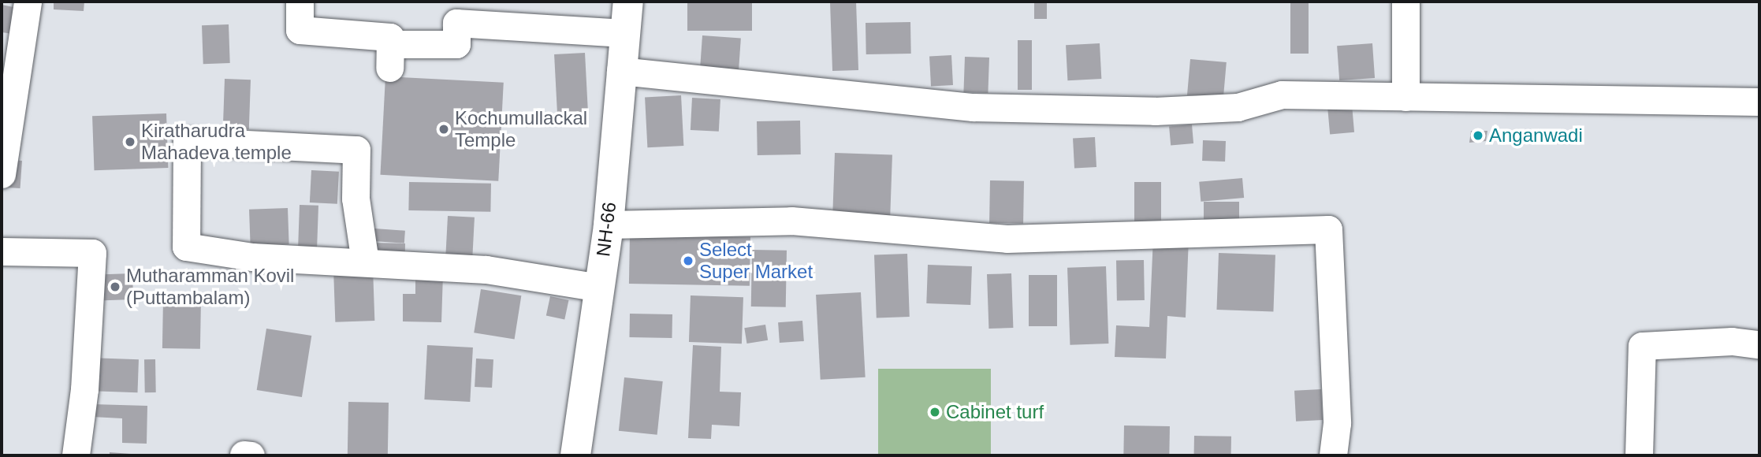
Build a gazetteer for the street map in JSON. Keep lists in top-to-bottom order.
{
  "streets": {
    "main road": ["NH-66"]
  },
  "places": [
    "Kochumullackal Temple",
    "Anganwadi",
    "Kiratharudra Mahadeva temple",
    "Select Super Market",
    "Mutharamman Kovil (Puttambalam)",
    "Cabinet turf"
  ]
}
